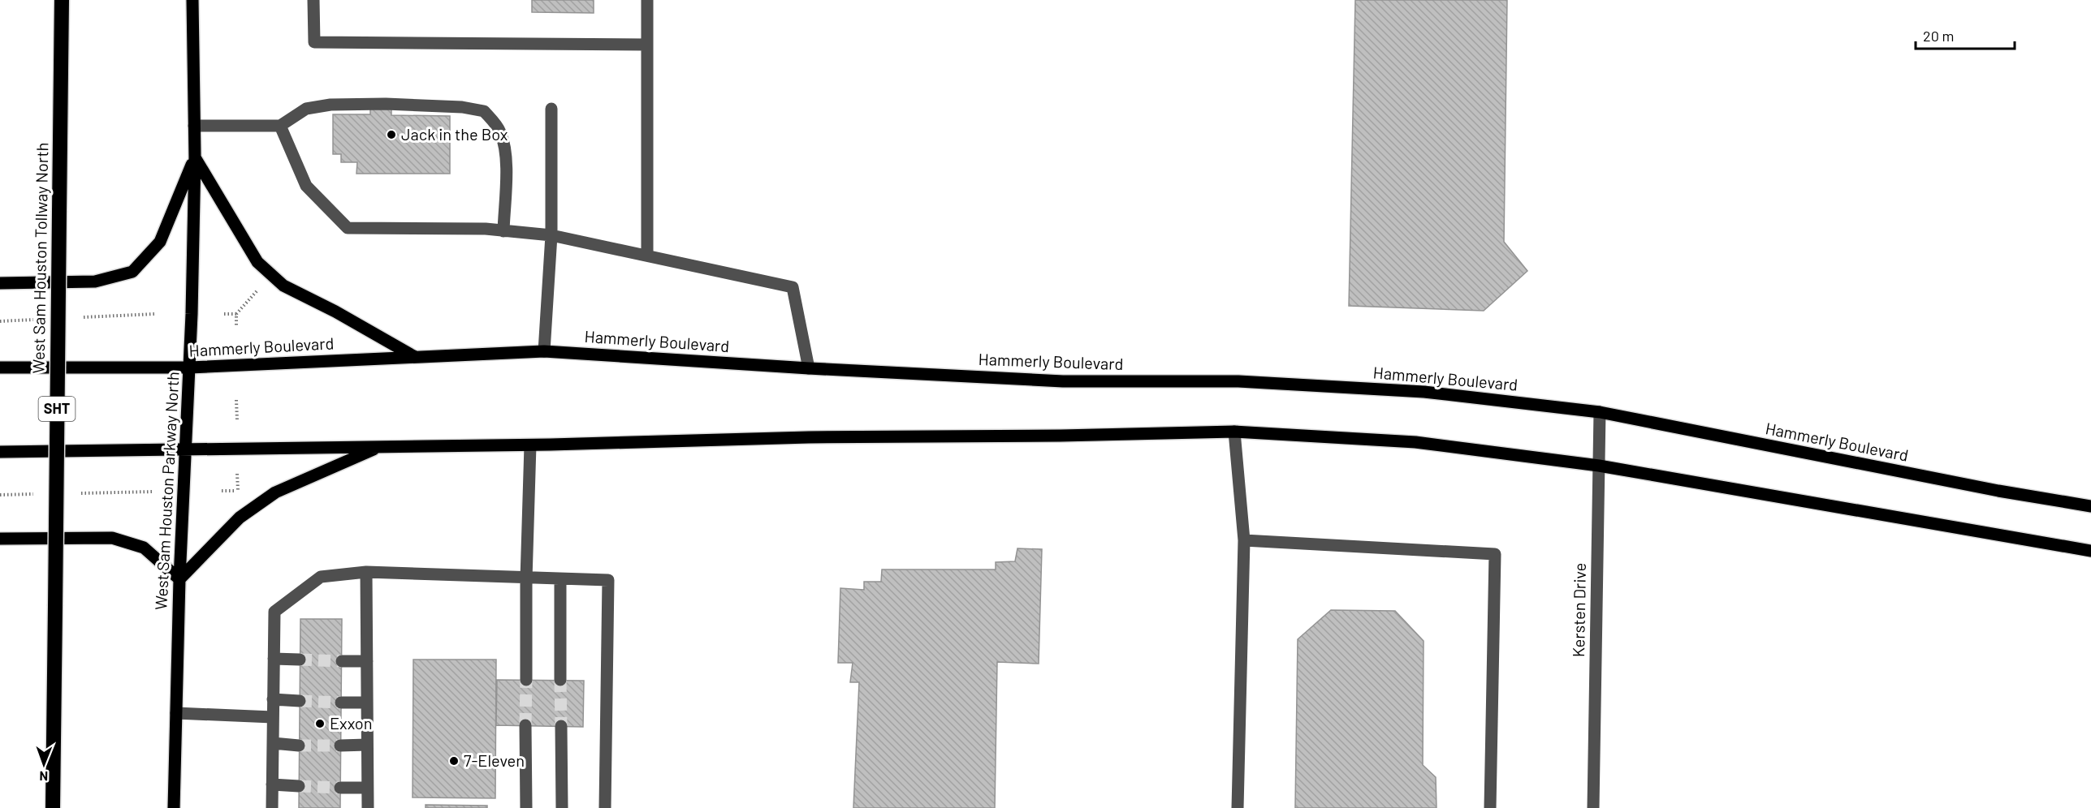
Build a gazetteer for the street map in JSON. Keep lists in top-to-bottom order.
{
  "streets": {
    "highway": ["West Sam Houston Tollway North", "SHT"],
    "main road": ["Hammerly Boulevard", "West Sam Houston Parkway North"],
    "street": ["Kersten Drive"]
  },
  "crossings": [
    ["Hammerly Boulevard", "West Sam Houston Parkway North"],
    ["Hammerly Boulevard", "Kersten Drive"]
  ],
  "places": ["Jack in the Box", "Exxon", "7-Eleven"],
  "scale_bar": "20 m",
  "north": "bottom"
}
